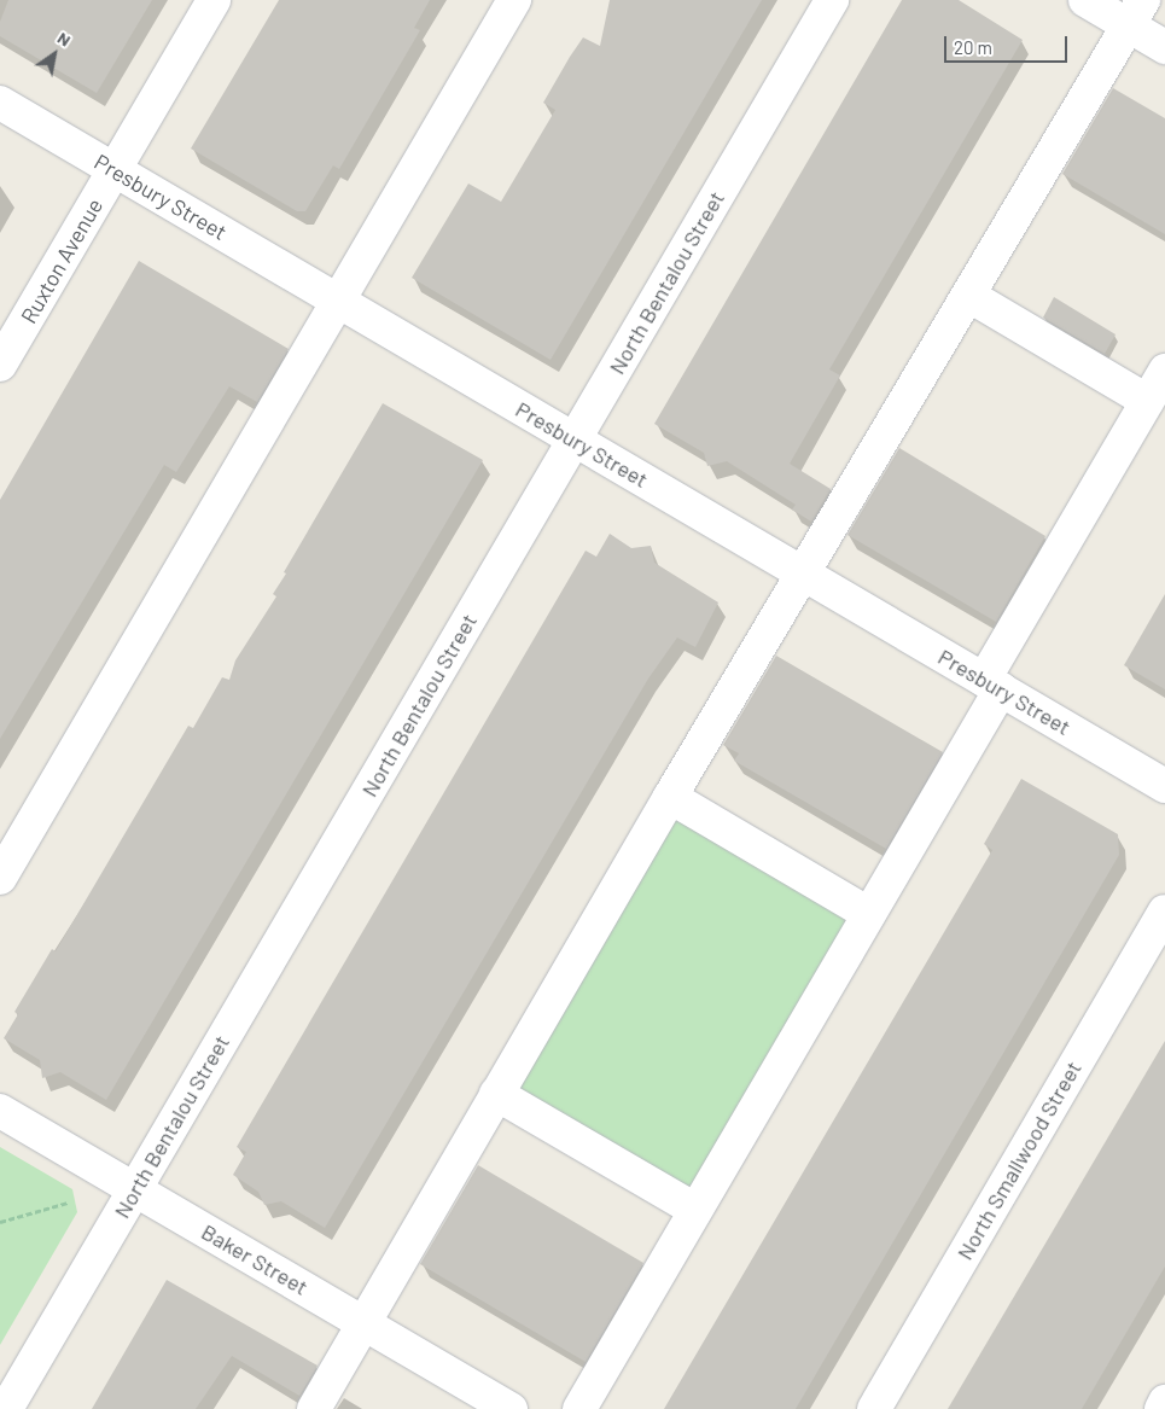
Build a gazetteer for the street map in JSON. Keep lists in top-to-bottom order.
{
  "streets": {
    "street": [
      "Presbury Street",
      "Ruxton Avenue",
      "North Bentalou Street",
      "North Smallwood Street",
      "Baker Street"
    ]
  },
  "crossings": [
    ["Presbury Street", "Ruxton Avenue"],
    ["Presbury Street", "North Bentalou Street"],
    ["North Bentalou Street", "Baker Street"]
  ],
  "scale_bar": "20 m",
  "north": "top right"
}
